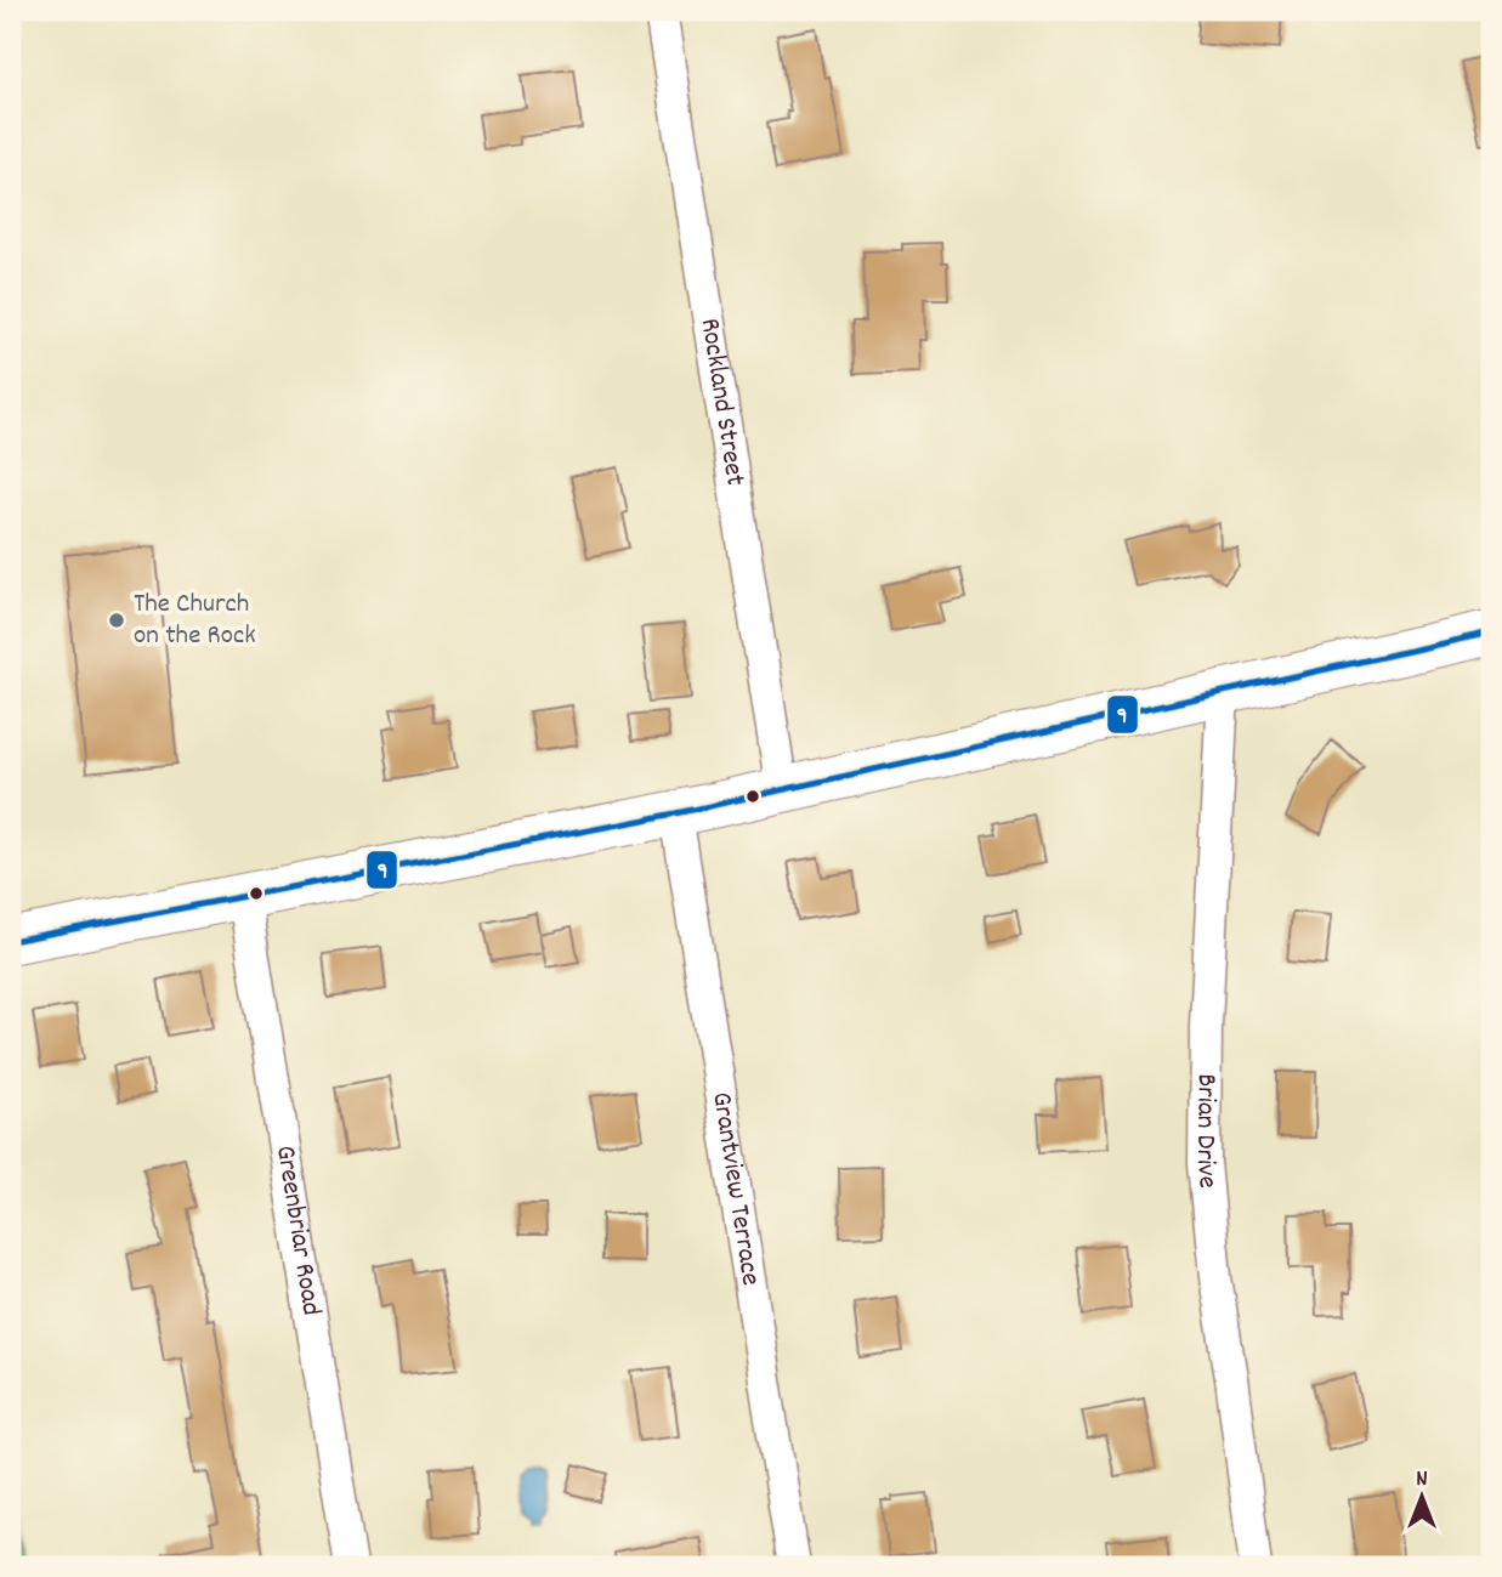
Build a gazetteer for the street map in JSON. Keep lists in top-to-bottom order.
{
  "streets": {
    "street": [
      "Rockland Street",
      "Brian Drive",
      "Grantview Terrace",
      "Greenbriar Road"
    ]
  },
  "places": ["The Church on the Rock"],
  "lines": ["transit line 9"],
  "north": "top"
}
